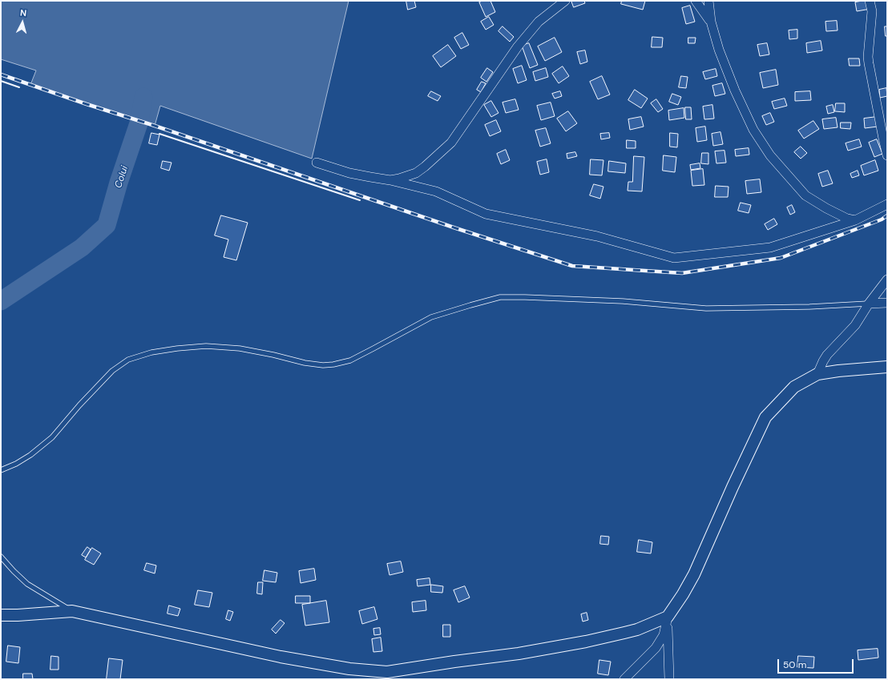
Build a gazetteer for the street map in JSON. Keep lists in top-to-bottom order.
{
  "water": ["Colui"],
  "scale_bar": "50 m",
  "north": "top"
}
